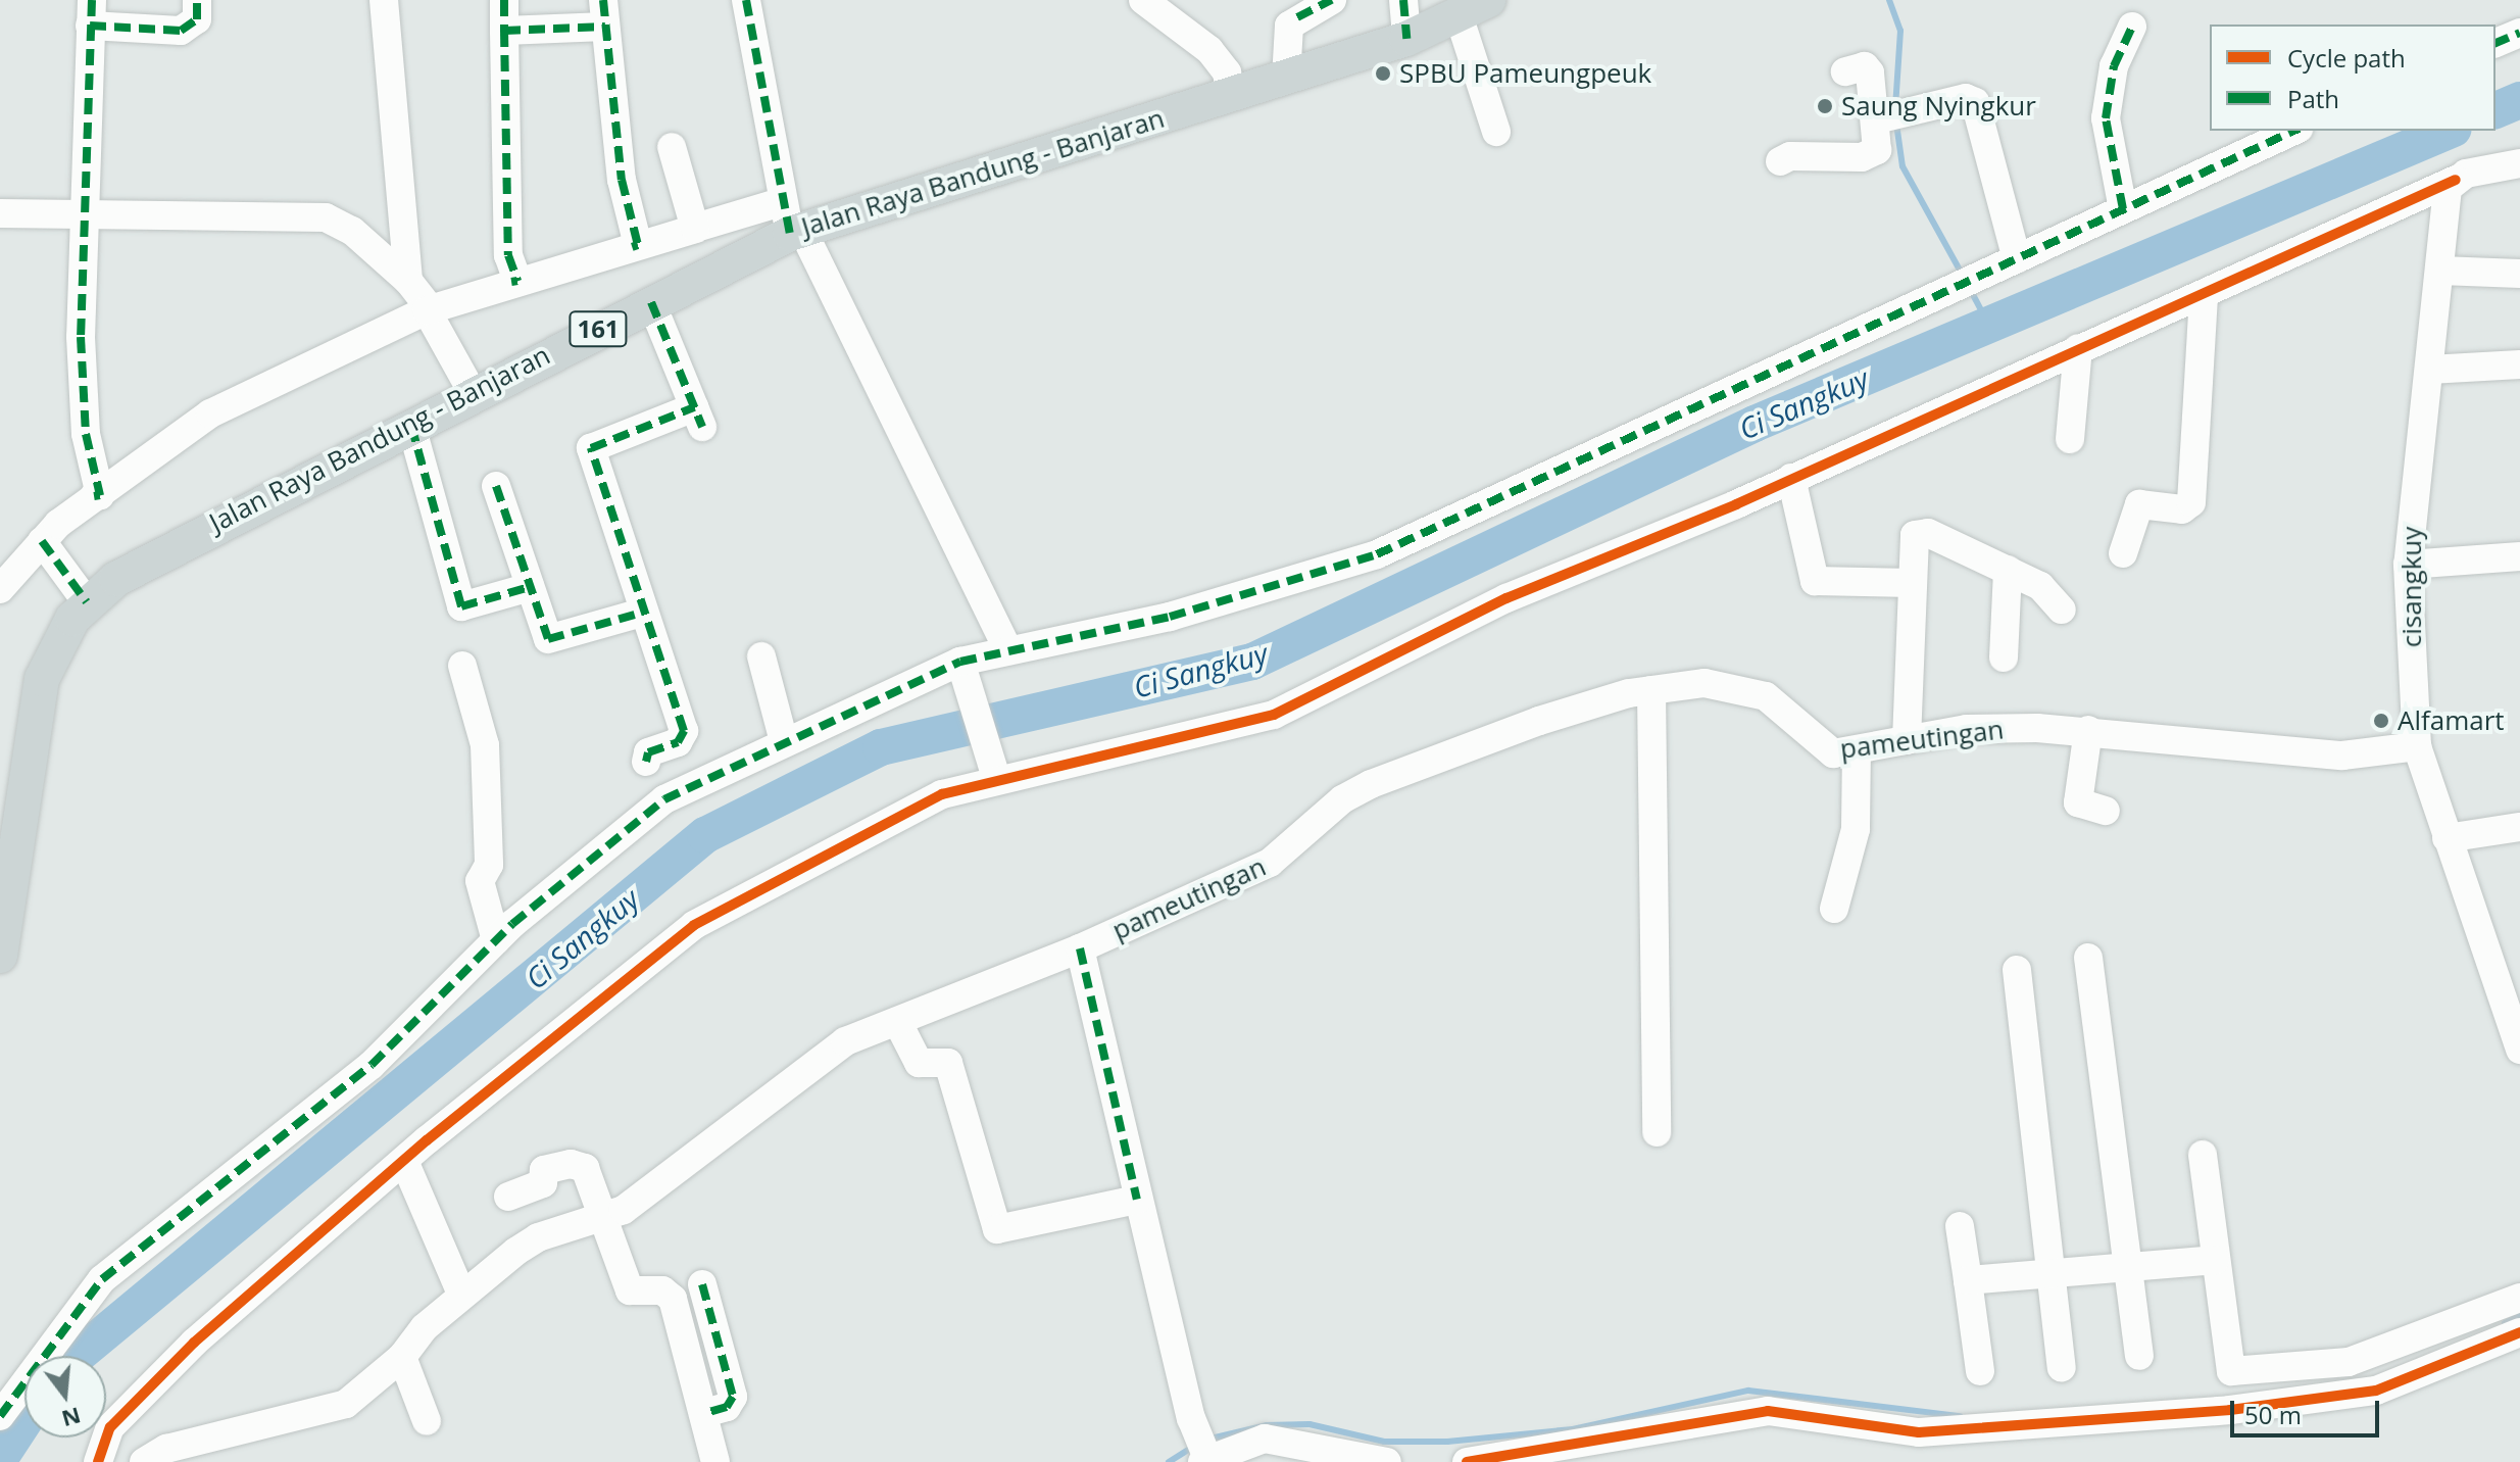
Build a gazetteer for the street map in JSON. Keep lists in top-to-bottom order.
{
  "streets": {
    "main road": ["Jalan Raya Bandung - Banjaran", "161"],
    "street": ["cisangkuy", "pameutingan"]
  },
  "crossings": [
    ["cisangkuy", "pameutingan"]
  ],
  "water": ["Ci Sangkuy"],
  "places": ["SPBU Pameungpeuk", "Saung Nyingkur", "Alfamart"],
  "legend": ["Cycle path", "Path"],
  "scale_bar": "50 m",
  "north": "bottom"
}
